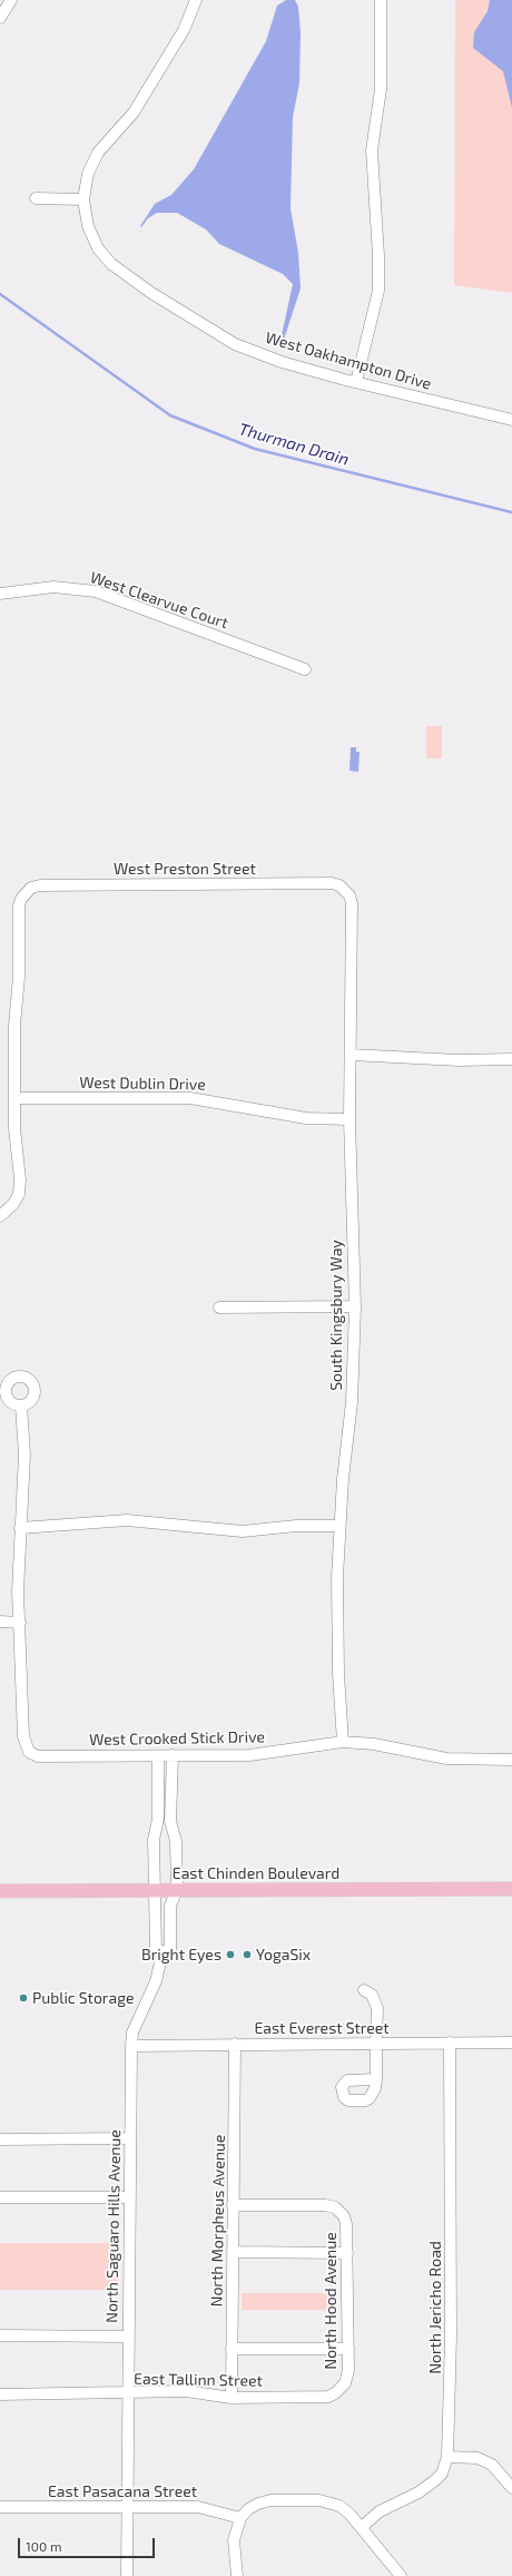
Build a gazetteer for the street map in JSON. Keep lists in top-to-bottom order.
{
  "streets": {
    "main road": ["East Chinden Boulevard"],
    "street": [
      "West Oakhampton Drive",
      "West Clearvue Court",
      "West Preston Street",
      "West Dublin Drive",
      "South Kingsbury Way",
      "West Crooked Stick Drive",
      "East Everest Street",
      "North Morpheus Avenue",
      "North Saguaro Hills Avenue",
      "North Hood Avenue",
      "North Jericho Road",
      "East Tallinn Street",
      "East Pasacana Street"
    ]
  },
  "crossings": [
    ["West Preston Street", "West Dublin Drive"],
    ["West Preston Street", "South Kingsbury Way"],
    ["West Dublin Drive", "South Kingsbury Way"],
    ["South Kingsbury Way", "West Crooked Stick Drive"],
    ["East Chinden Boulevard", "North Saguaro Hills Avenue"],
    ["East Everest Street", "North Morpheus Avenue"],
    ["East Everest Street", "North Saguaro Hills Avenue"],
    ["East Everest Street", "North Jericho Road"],
    ["North Morpheus Avenue", "North Hood Avenue"],
    ["North Morpheus Avenue", "East Tallinn Street"],
    ["North Saguaro Hills Avenue", "East Tallinn Street"],
    ["North Saguaro Hills Avenue", "East Pasacana Street"],
    ["North Hood Avenue", "East Tallinn Street"]
  ],
  "water": ["Thurman Drain"],
  "places": ["Bright Eyes", "YogaSix", "Public Storage"],
  "scale_bar": "100 m"
}
